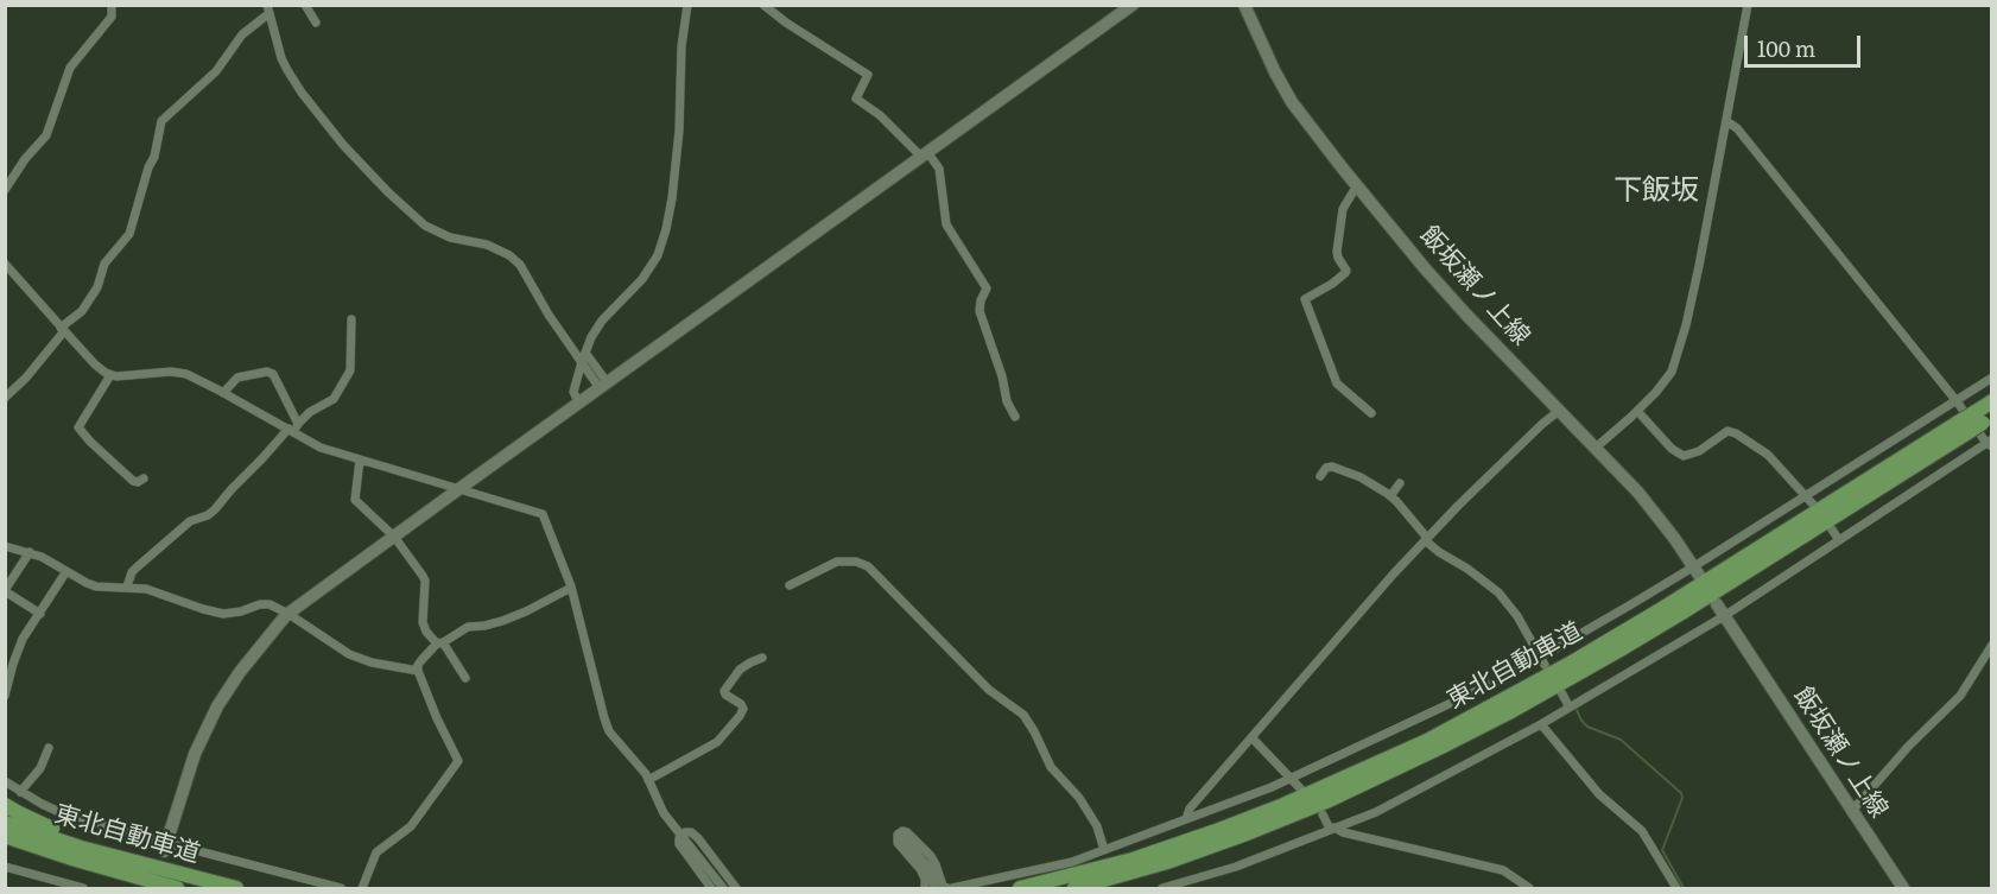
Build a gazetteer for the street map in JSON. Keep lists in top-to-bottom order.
{
  "streets": {
    "highway": ["東北自動車道"],
    "street": ["飯坂瀬ノ上線"]
  },
  "districts": ["下飯坂"],
  "scale_bar": "100 m"
}
